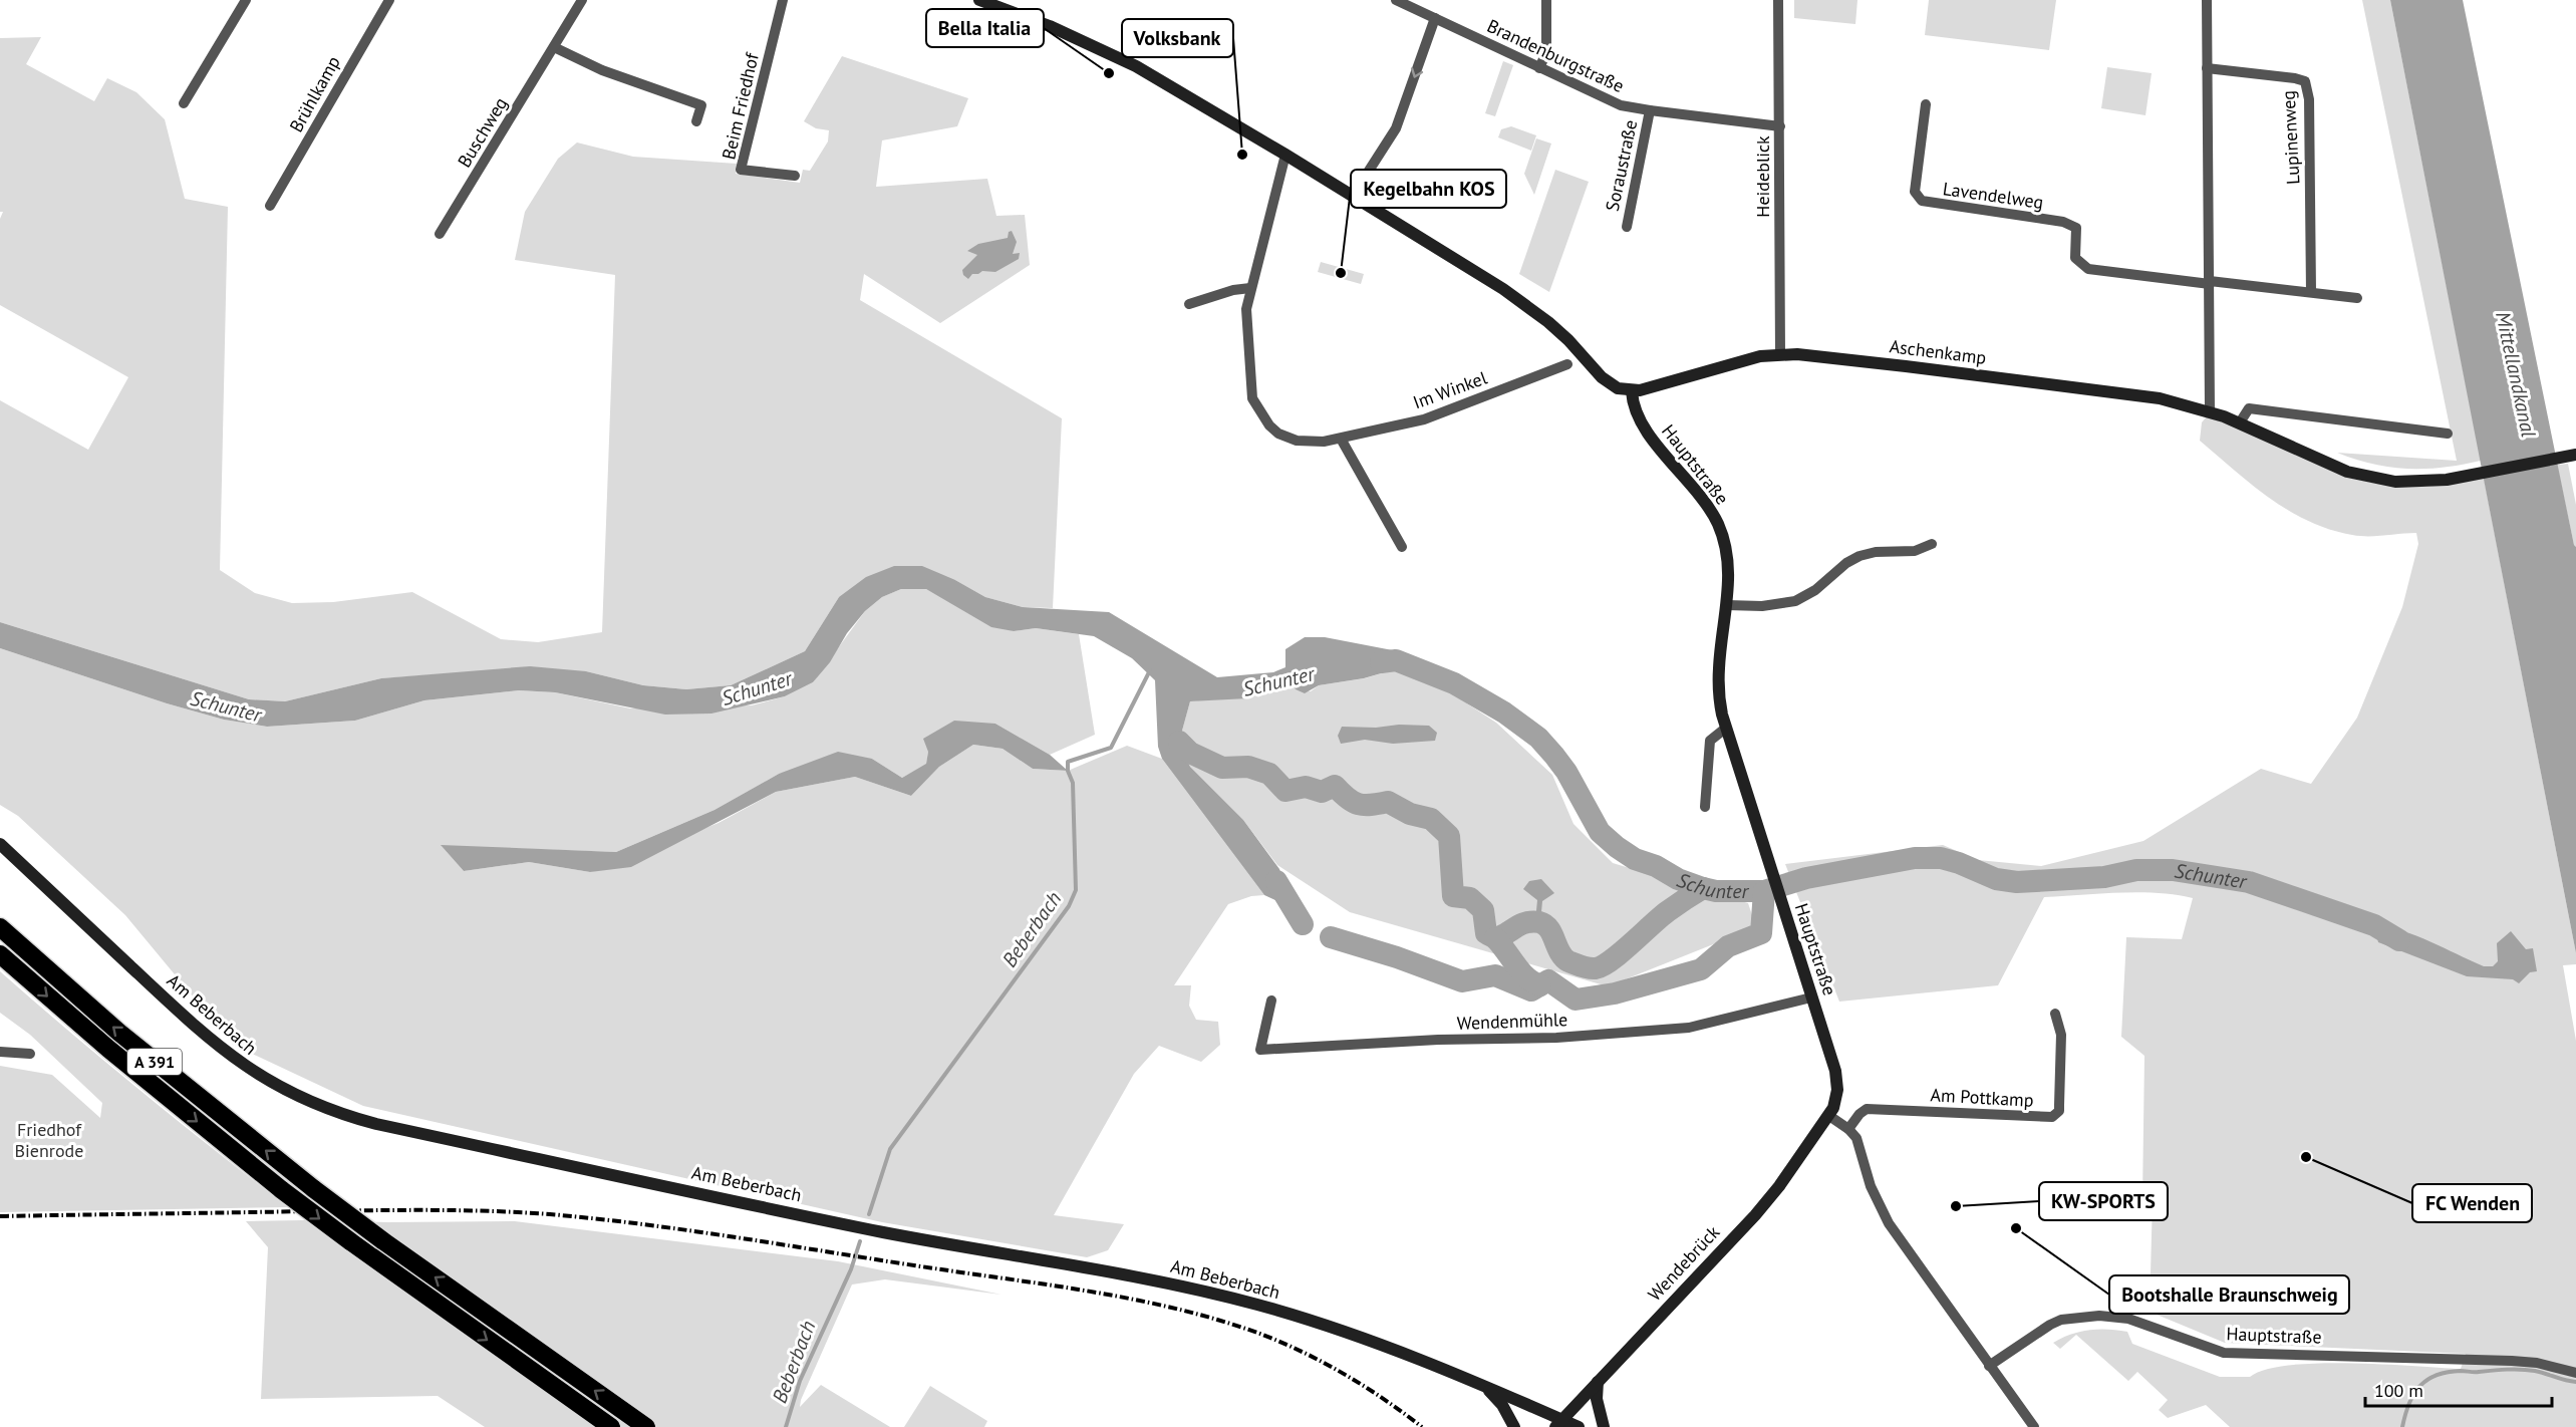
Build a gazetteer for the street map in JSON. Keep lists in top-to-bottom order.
{
  "streets": {
    "highway": ["A 391"],
    "main road": [
      "Aschenkamp",
      "Hauptstraße",
      "Am Beberbach",
      "Wendebrück"
    ],
    "street": [
      "Brandenburgstraße",
      "Brühlkamp",
      "Beim Friedhof",
      "Buschweg",
      "Lupinenweg",
      "Soraustraße",
      "Heideblick",
      "Lavendelweg",
      "Im Winkel",
      "Wendenmühle",
      "Am Pottkamp"
    ]
  },
  "crossings": [
    ["Brandenburgstraße", "Soraustraße"],
    ["Brandenburgstraße", "Heideblick"],
    ["Heideblick", "Aschenkamp"],
    ["Aschenkamp", "Hauptstraße"],
    ["Hauptstraße", "Wendenmühle"],
    ["Hauptstraße", "Wendebrück"],
    ["Am Beberbach", "Wendebrück"]
  ],
  "water": ["Mittellandkanal", "Schunter", "Beberbach"],
  "parks": ["Friedhof Bienrode"],
  "places": [
    "Bella Italia",
    "Volksbank",
    "Kegelbahn KOS",
    "FC Wenden",
    "KW-SPORTS",
    "Bootshalle Braunschweig"
  ],
  "scale_bar": "100 m"
}
